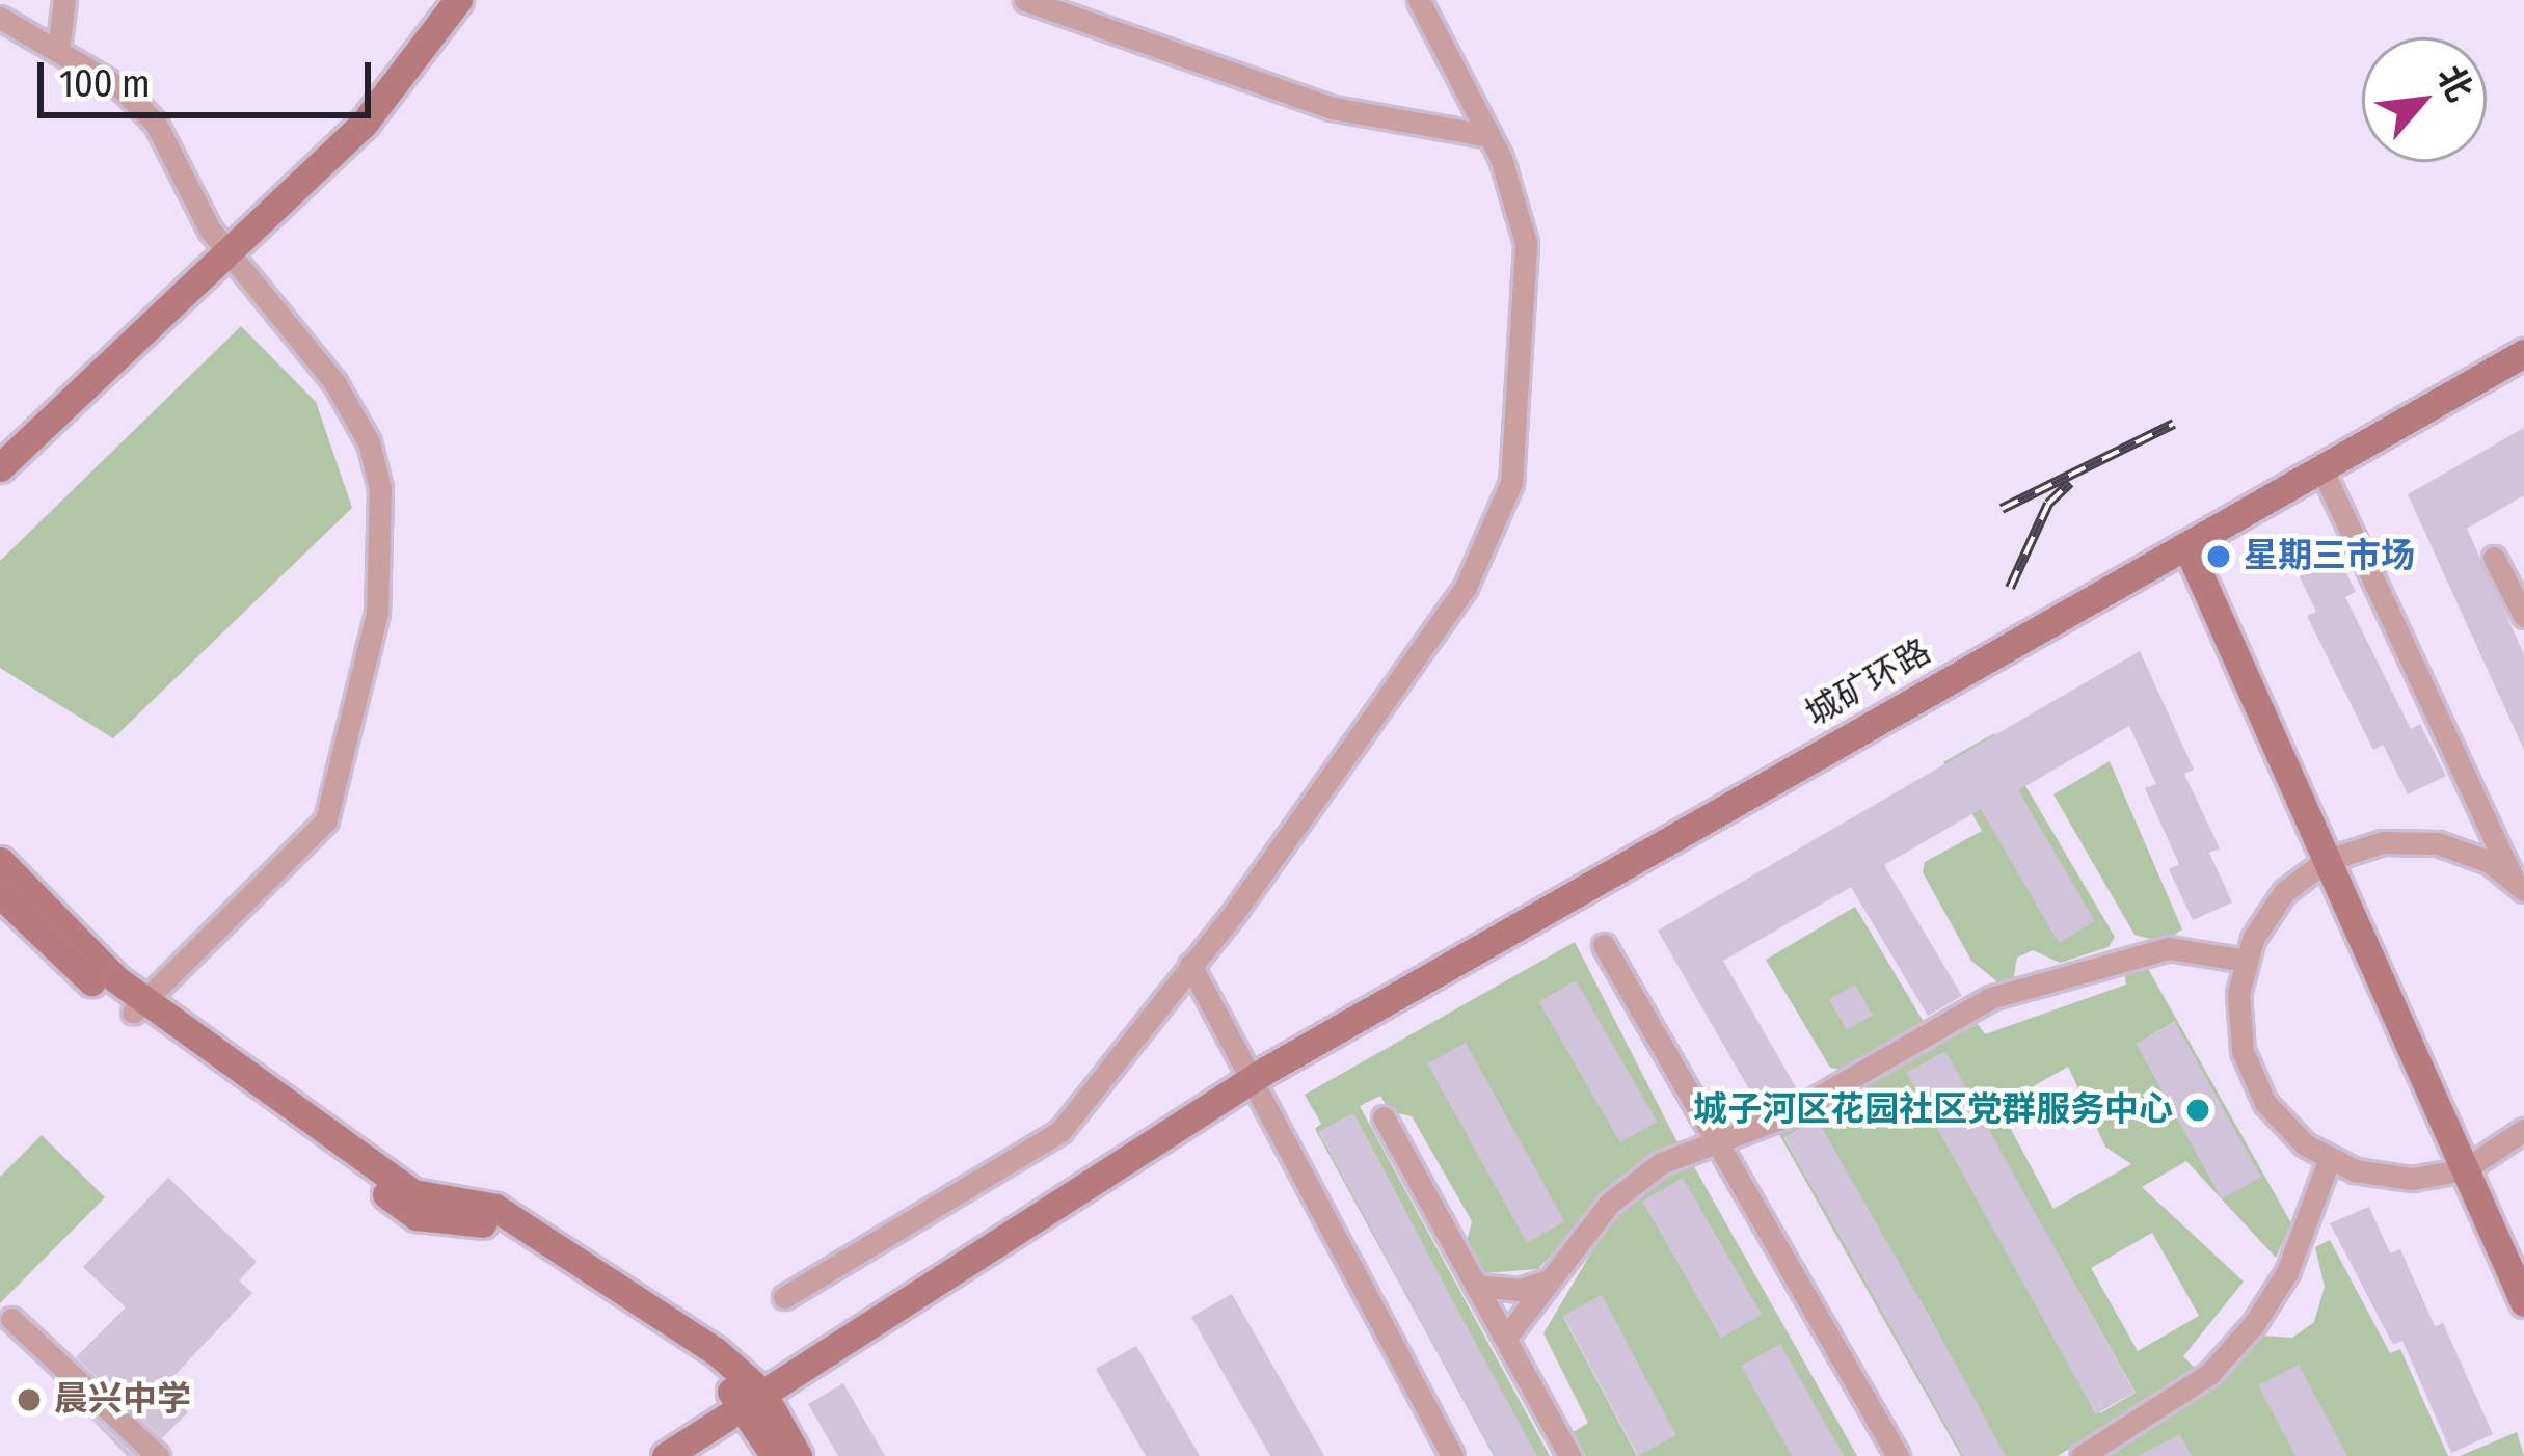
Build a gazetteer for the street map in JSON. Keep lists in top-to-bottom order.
{
  "streets": {
    "street": ["城矿环路"]
  },
  "places": ["星期三市场", "城子河区花园社区党群服务中心", "晨兴中学"],
  "scale_bar": "100 m",
  "north": "top right"
}
